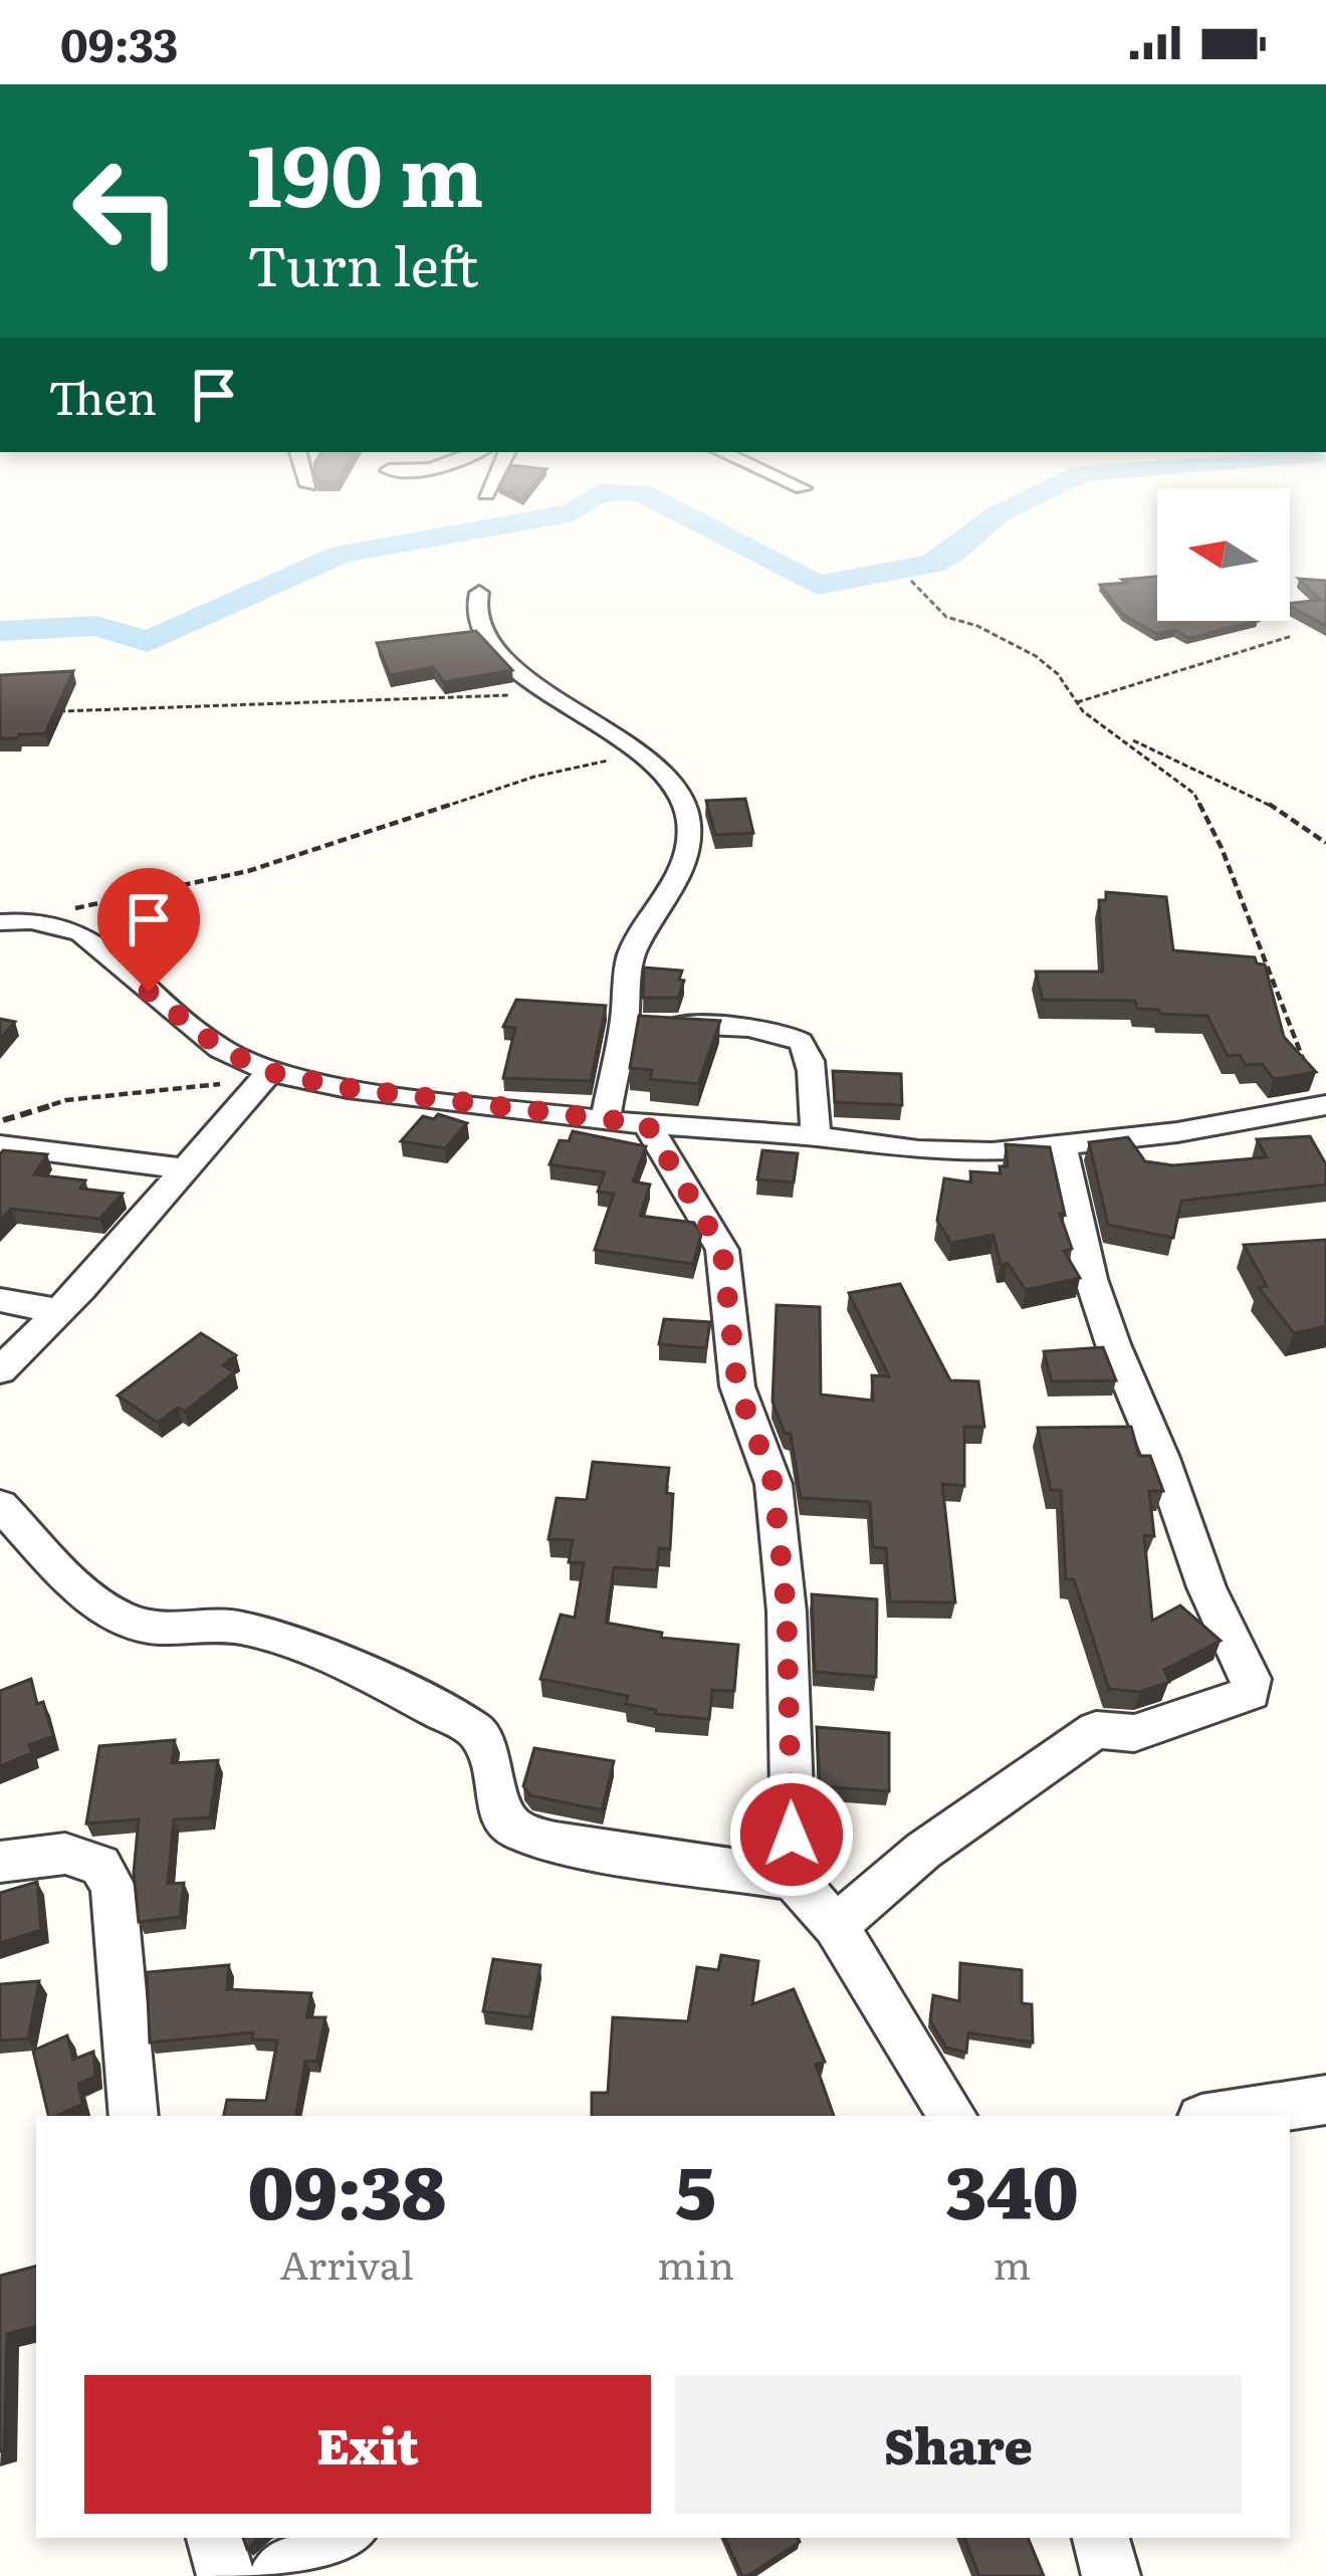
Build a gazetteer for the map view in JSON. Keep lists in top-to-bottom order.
{
  "north": "left",
  "page": {
    "status": "09:33",
    "turn": ["190 m", "Turn left"],
    "then": "Then",
    "eta": [
      "09:38",
      "Arrival",
      "5",
      "min",
      "340",
      "m"
    ],
    "buttons": ["Exit", "Share"]
  }
}
